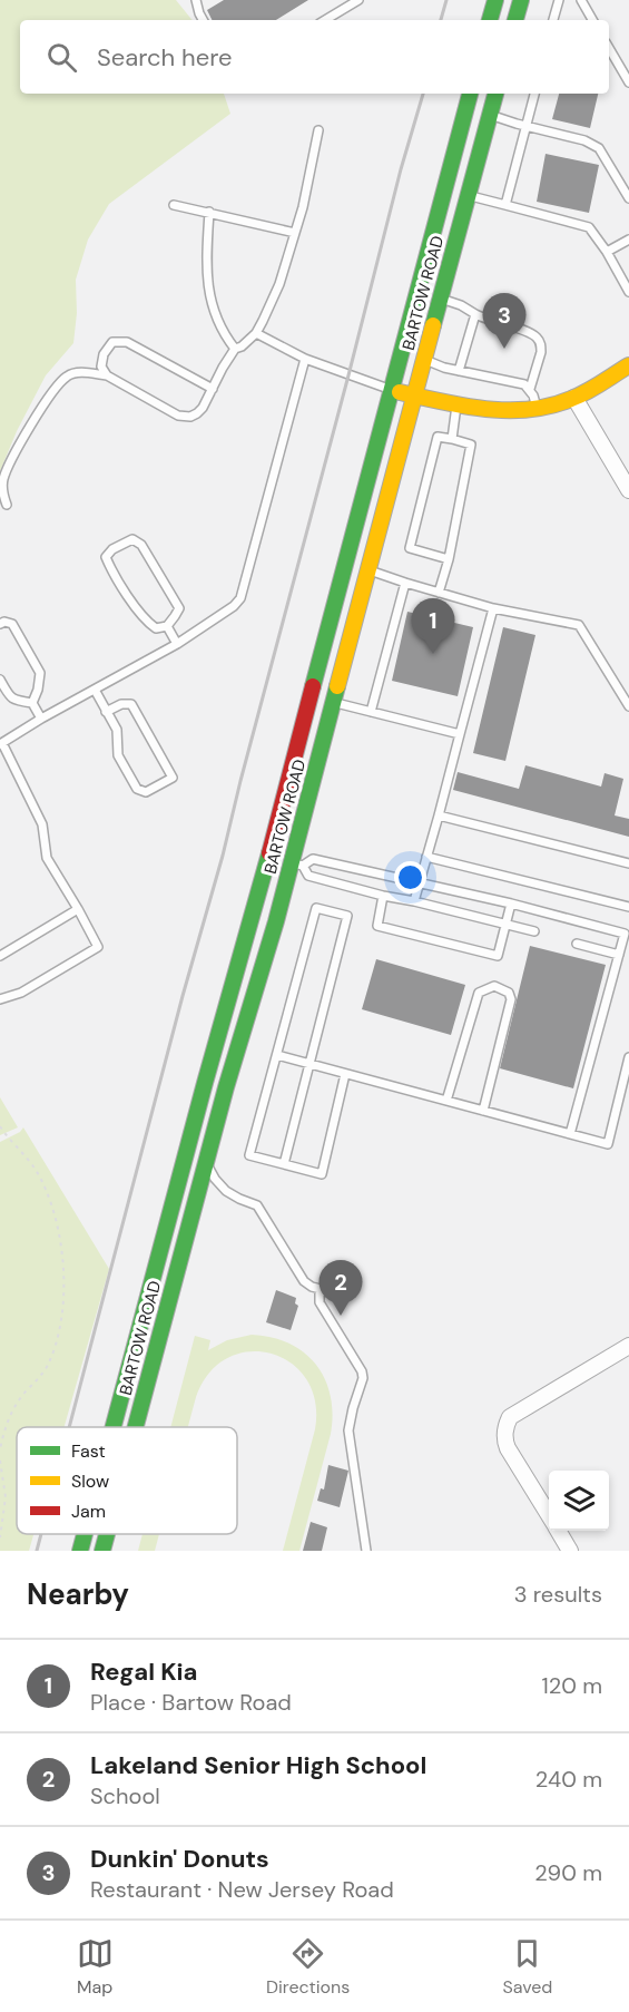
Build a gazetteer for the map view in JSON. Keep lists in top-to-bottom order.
{
  "streets": {
    "main road": ["BARTOW ROAD"]
  },
  "legend": ["Fast", "Slow", "Jam"],
  "page": {
    "search": "Search here",
    "pins": ["3", "1", "2"],
    "heading": ["Nearby", "3 results"],
    "list": [
      {
        "mark": "1",
        "name": "Regal Kia",
        "note": "Place · Bartow Road",
        "value": "120 m"
      },
      {
        "mark": "2",
        "name": "Lakeland Senior High School",
        "note": "School",
        "value": "240 m"
      },
      {
        "mark": "3",
        "name": "Dunkin' Donuts",
        "note": "Restaurant · New Jersey Road",
        "value": "290 m"
      }
    ],
    "nav": ["Map", "Directions", "Saved"]
  }
}
